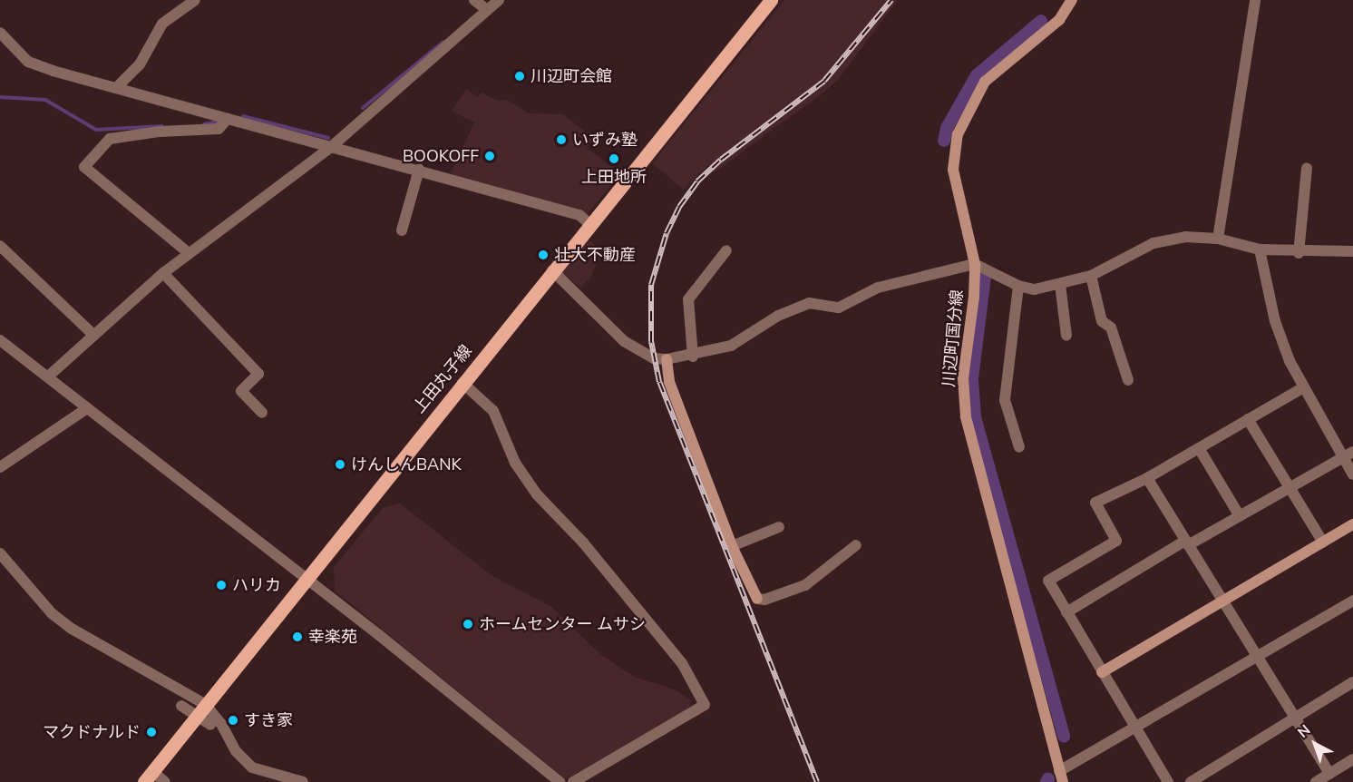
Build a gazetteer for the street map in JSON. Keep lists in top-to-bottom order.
{
  "streets": {
    "main road": ["上田丸子線"],
    "street": ["川辺町国分線"]
  },
  "places": [
    "川辺町会館",
    "いずみ塾",
    "BOOKOFF",
    "上田地所",
    "壮大不動産",
    "けんしんBANK",
    "ハリカ",
    "ホームセンター ムサシ",
    "幸楽苑",
    "すき家",
    "マクドナルド"
  ],
  "north": "top left"
}
